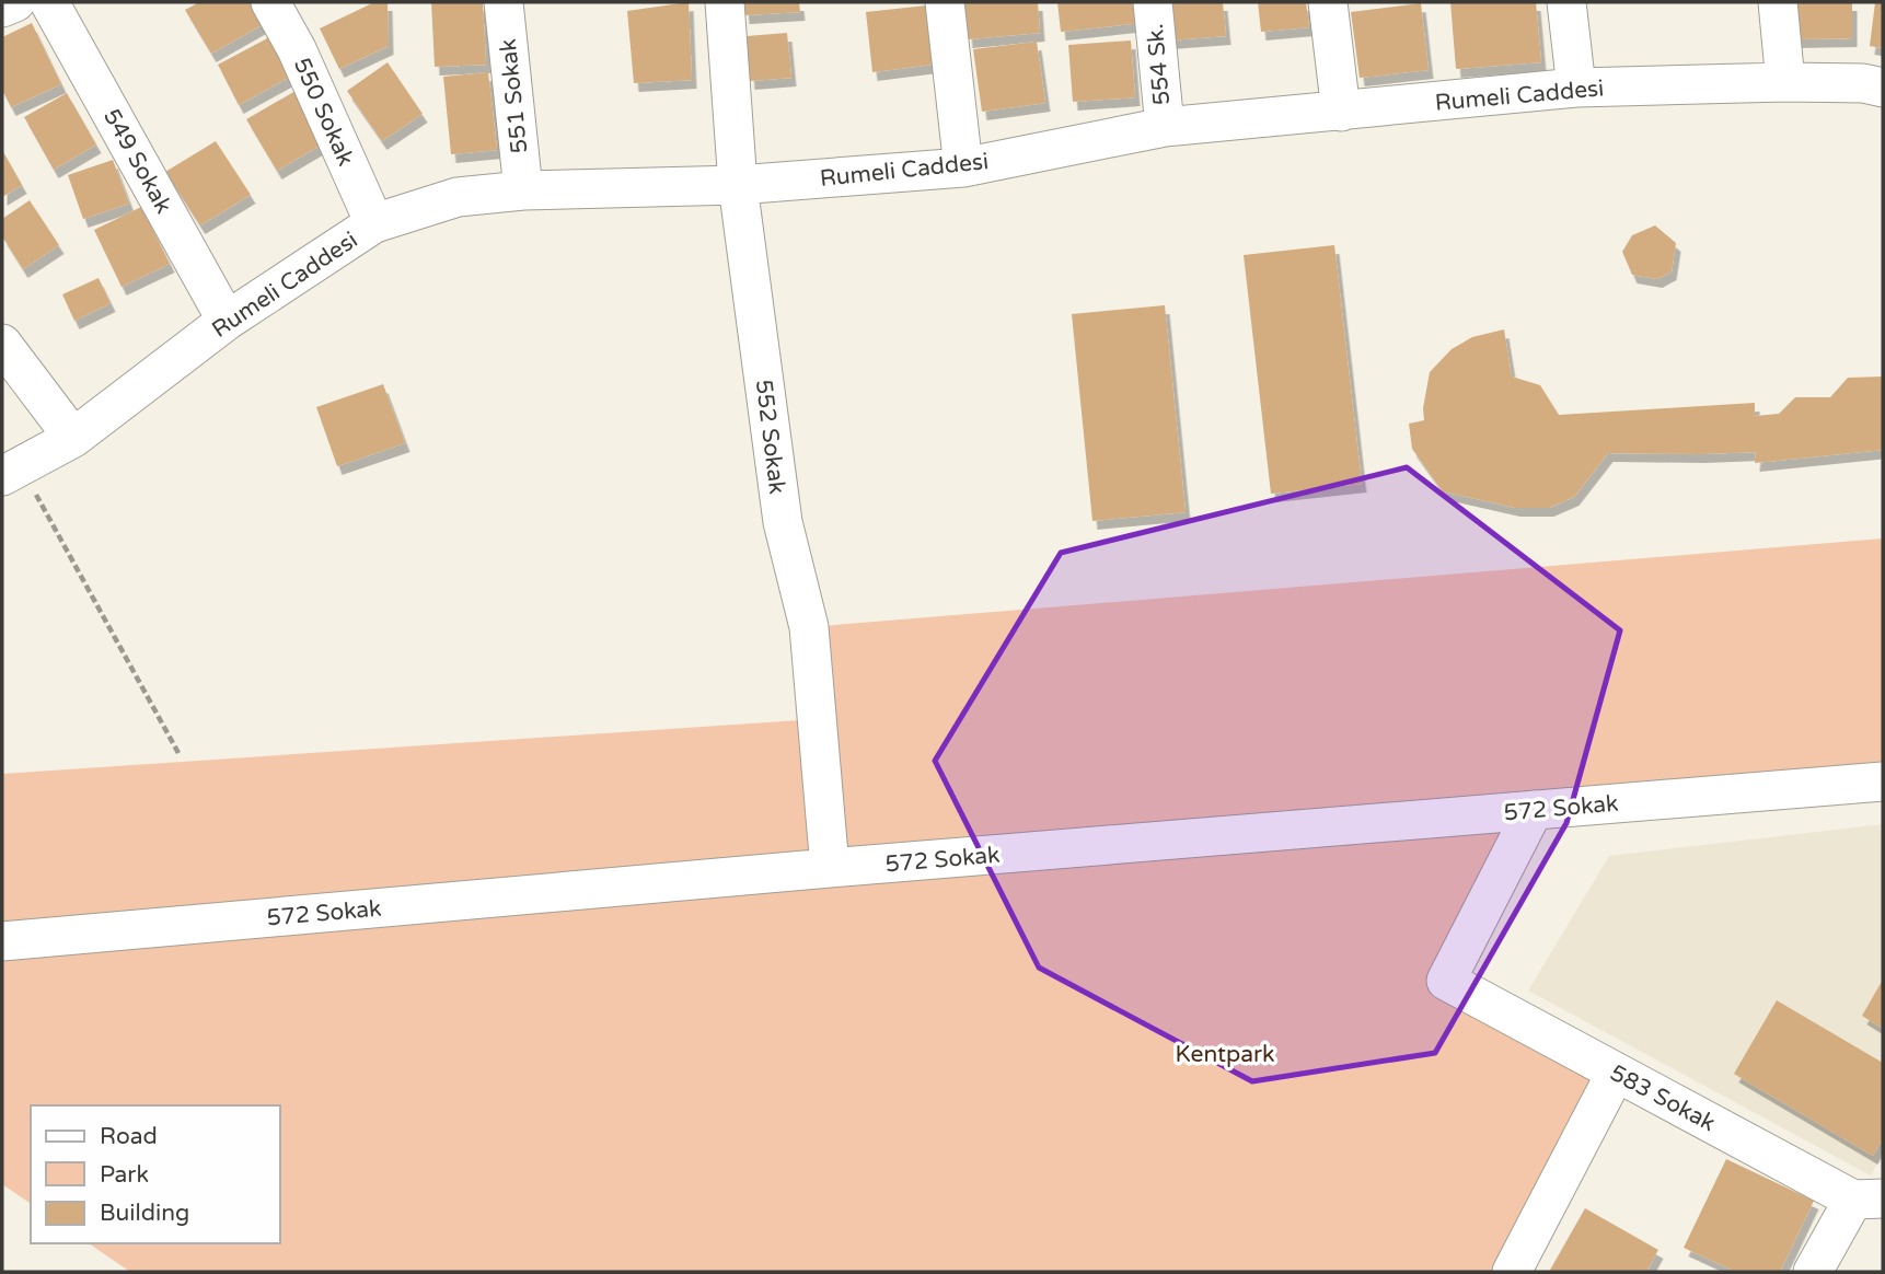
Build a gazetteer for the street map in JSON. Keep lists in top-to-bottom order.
{
  "streets": {
    "street": [
      "554 Sk.",
      "Rumeli Caddesi",
      "551 Sokak",
      "550 Sokak",
      "549 Sokak",
      "552 Sokak",
      "572 Sokak",
      "583 Sokak"
    ]
  },
  "crossings": [
    ["554 Sk.", "Rumeli Caddesi"],
    ["Rumeli Caddesi", "551 Sokak"],
    ["Rumeli Caddesi", "550 Sokak"],
    ["Rumeli Caddesi", "549 Sokak"],
    ["Rumeli Caddesi", "552 Sokak"],
    ["552 Sokak", "572 Sokak"],
    ["572 Sokak", "583 Sokak"]
  ],
  "parks": ["Kentpark"],
  "legend": ["Road", "Park", "Building"]
}
